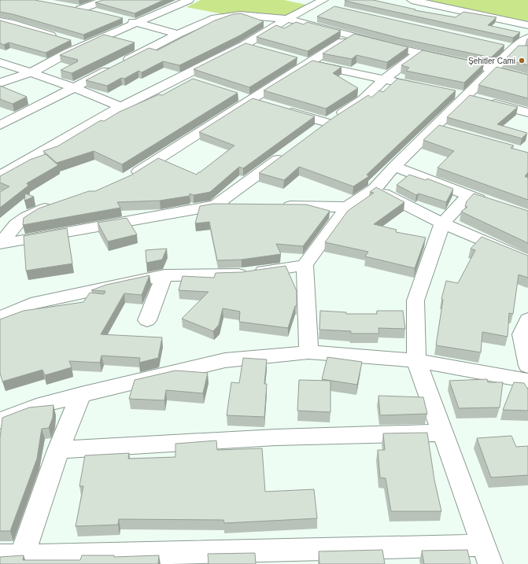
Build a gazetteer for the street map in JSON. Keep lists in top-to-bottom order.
{
  "places": ["Şehitler Cami"]
}
